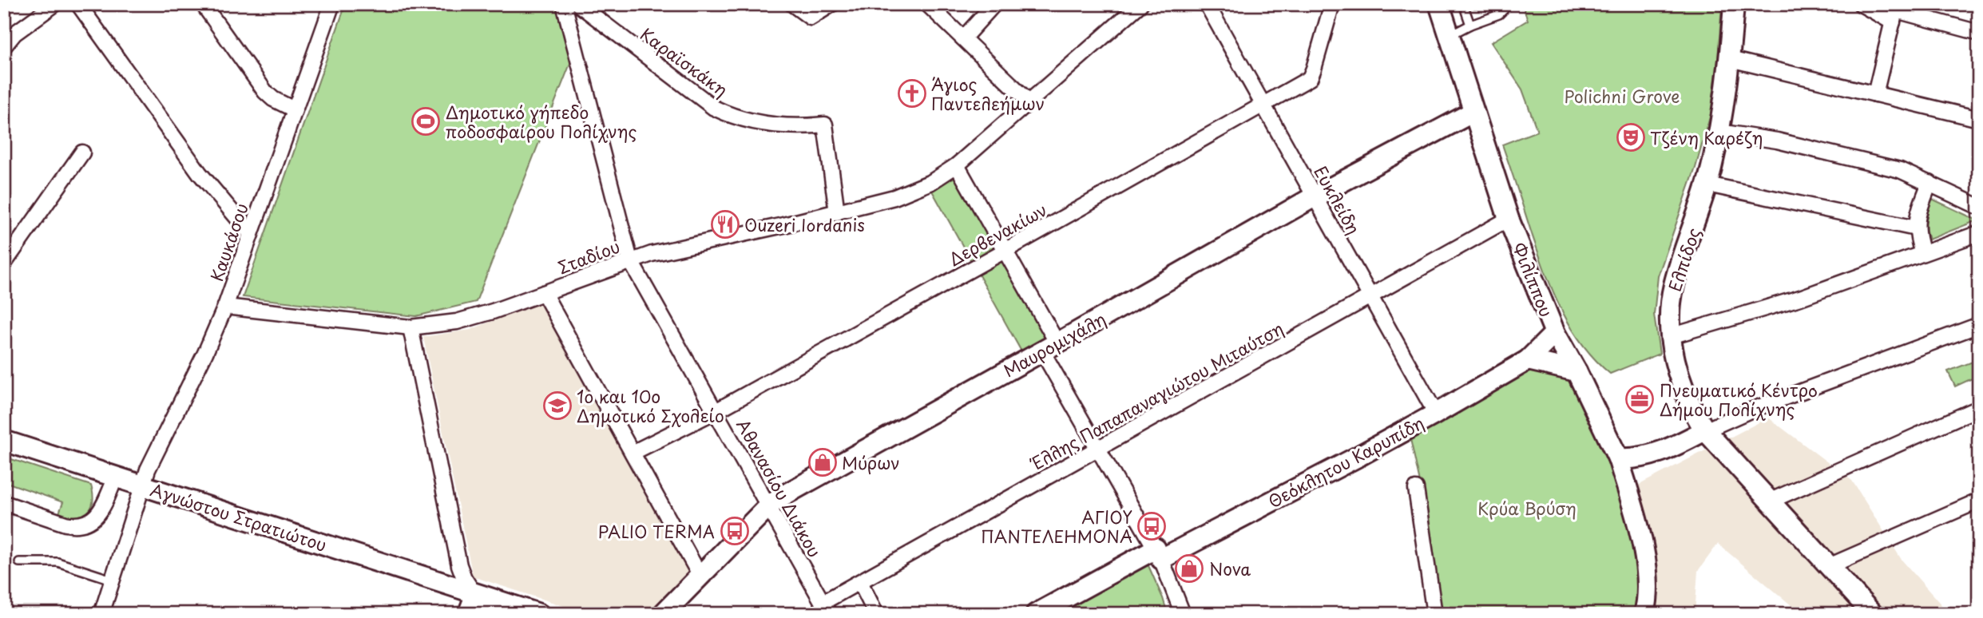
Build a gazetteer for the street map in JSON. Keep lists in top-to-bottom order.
{
  "streets": {
    "street": [
      "Καραϊσκάκη",
      "Ευκλείδη",
      "Δερβενακίων",
      "Καυκάσου",
      "Σταδίου",
      "Ελπίδος",
      "Φιλίππου",
      "Μαυρομιχάλη",
      "Έλλης Παπαπαναγιώτου Μιταύτση",
      "Θεόκλητου Καρυπίδη",
      "Αθανασίου Διάκου",
      "Αγνώστου Στρατιώτου"
    ]
  },
  "crossings": [
    ["Καραϊσκάκη", "Σταδίου"],
    ["Ευκλείδη", "Δερβενακίων"],
    ["Ευκλείδη", "Μαυρομιχάλη"],
    ["Ευκλείδη", "Έλλης Παπαπαναγιώτου Μιταύτση"],
    ["Ευκλείδη", "Θεόκλητου Καρυπίδη"],
    ["Δερβενακίων", "Αθανασίου Διάκου"],
    ["Καυκάσου", "Σταδίου"],
    ["Καυκάσου", "Αγνώστου Στρατιώτου"],
    ["Σταδίου", "Αθανασίου Διάκου"],
    ["Φιλίππου", "Μαυρομιχάλη"],
    ["Φιλίππου", "Έλλης Παπαπαναγιώτου Μιταύτση"],
    ["Φιλίππου", "Θεόκλητου Καρυπίδη"],
    ["Μαυρομιχάλη", "Αθανασίου Διάκου"],
    ["Έλλης Παπαπαναγιώτου Μιταύτση", "Αθανασίου Διάκου"]
  ],
  "parks": ["Polichni Grove", "Κρύα Βρύση"],
  "places": {
    "church": ["Άγιος Παντελεήμων"],
    "sports": ["Δημοτικό γήπεδο ποδοσφαίρου Πολίχνης"],
    "theatre": ["Τζένη Καρέζη"],
    "restaurant": ["Ouzeri Iordanis"],
    "office": ["Πνευματικό Κέντρο Δήμου Πολίχνης"],
    "school or university": ["1ο και 10ο Δημοτικό Σχολείο"],
    "shop": ["Μύρων", "Nova"],
    "bus stop": ["ΑΓΙΟΥ ΠΑΝΤΕΛΕΗΜΟΝΑ", "PALIO TERMA"]
  }
}
